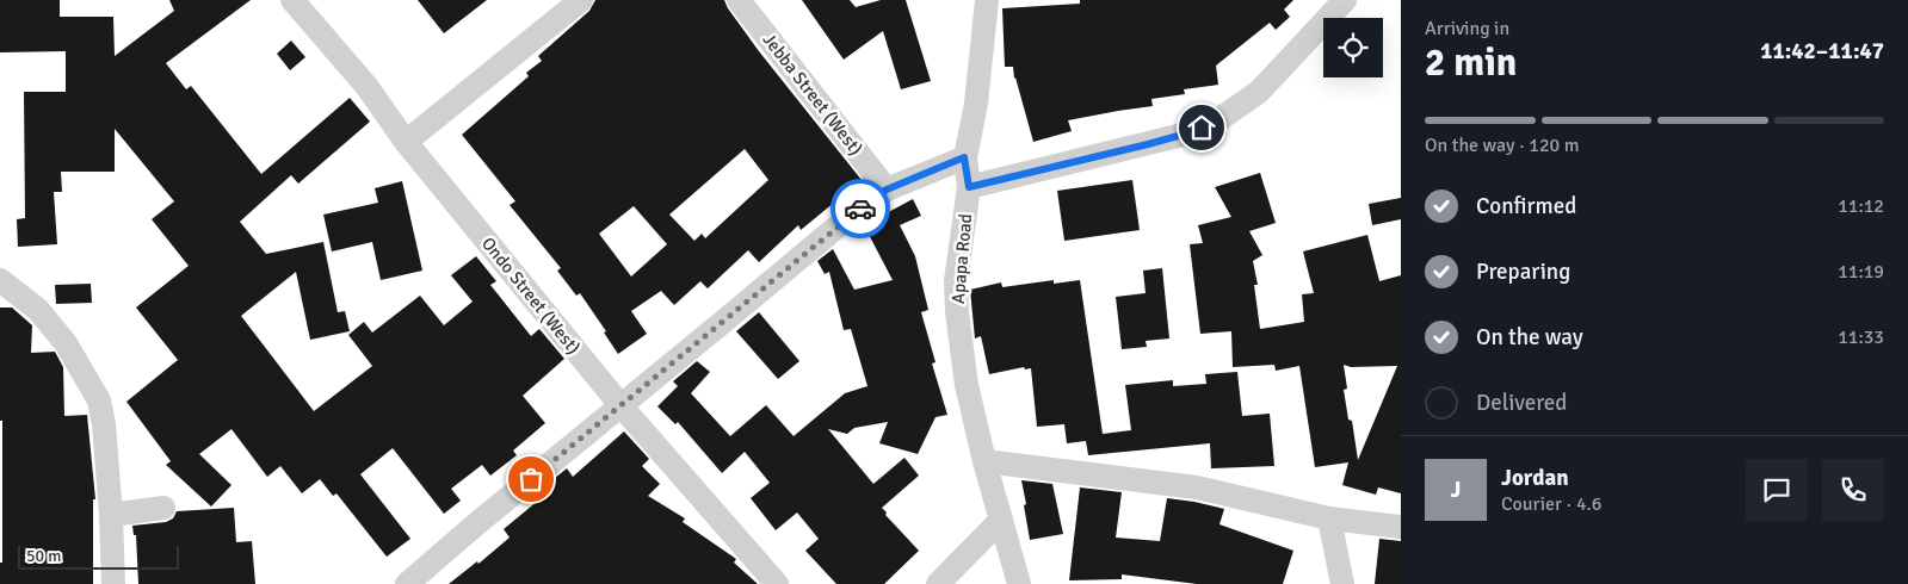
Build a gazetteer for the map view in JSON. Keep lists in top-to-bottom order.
{
  "streets": {
    "street": ["Jebba Street (West)", "Apapa Road", "Ondo Street (West)"]
  },
  "scale_bar": "50 m",
  "page": {
    "heading": ["2 min", "Arriving in", "11:42–11:47"],
    "panel": ["Jordan", "Courier · 4.6"],
    "bar": "On the way · 120 m",
    "list": [
      ["Confirmed", "11:12"],
      ["Preparing", "11:19"],
      ["On the way", "11:33"],
      "Delivered"
    ],
    "round": "J",
    "scale": "50 m"
  }
}
